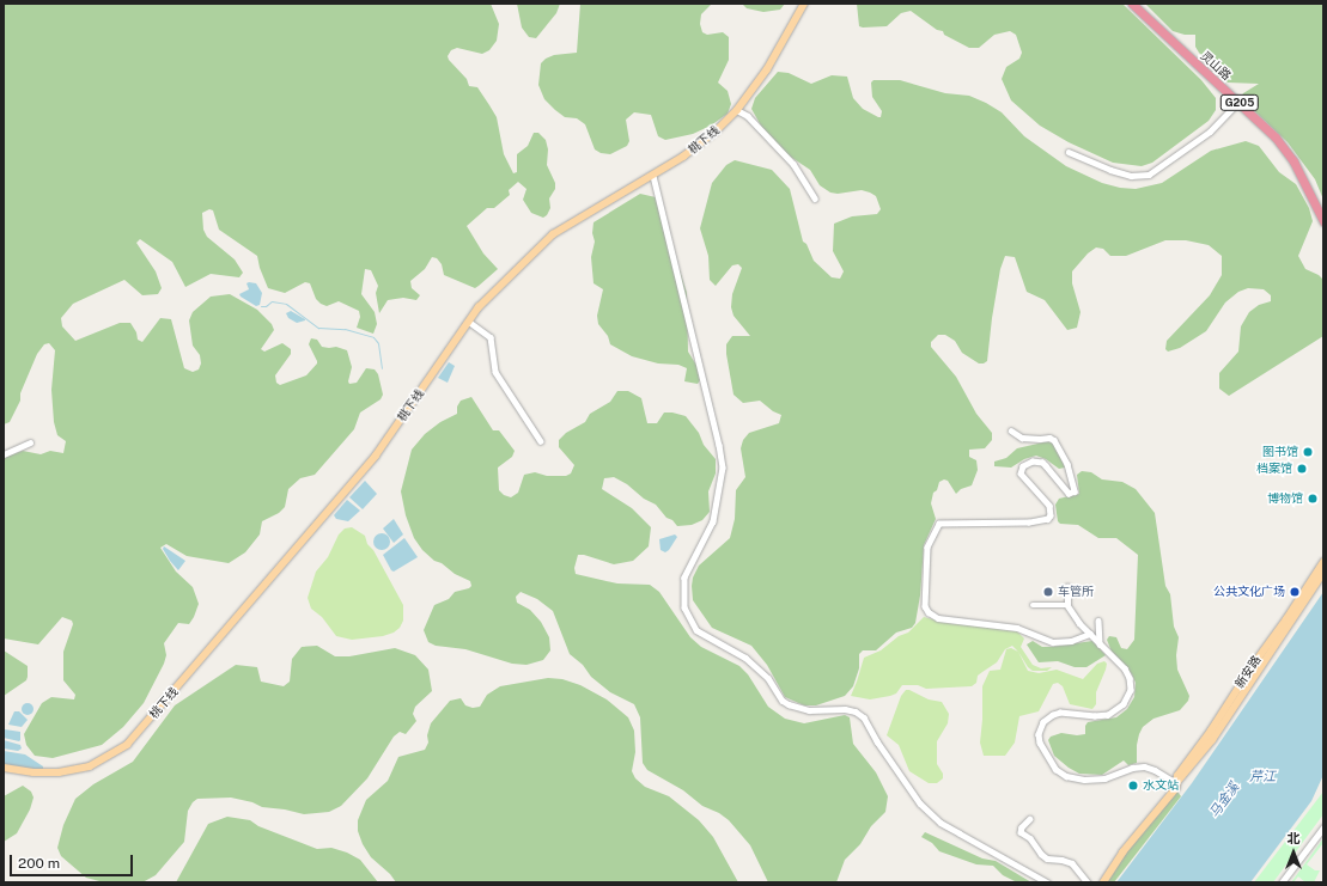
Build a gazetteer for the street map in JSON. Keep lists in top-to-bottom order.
{
  "streets": {
    "highway": ["灵山路", "G205"],
    "main road": ["桃下线", "新安路"]
  },
  "water": ["芹江", "马金溪"],
  "places": [
    "图书馆",
    "档案馆",
    "博物馆",
    "车管所",
    "公共文化广场",
    "水文站"
  ],
  "scale_bar": "200 m",
  "north": "top"
}
